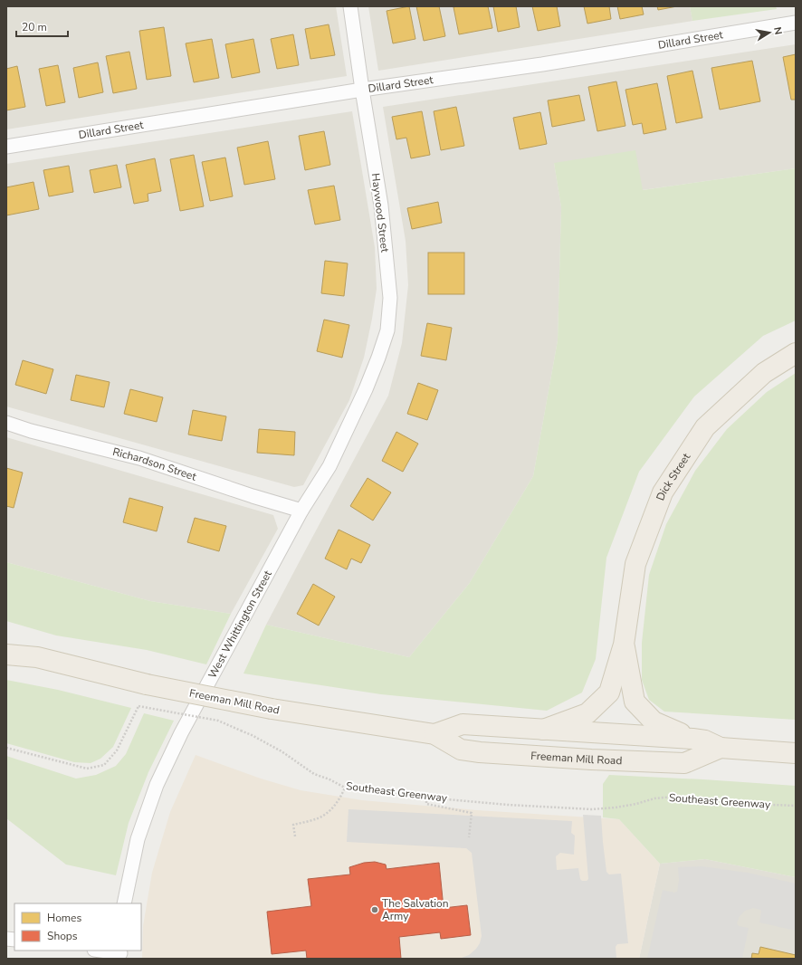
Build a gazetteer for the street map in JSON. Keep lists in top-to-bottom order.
{
  "streets": {
    "main road": ["Dick Street", "Freeman Mill Road"],
    "street": [
      "Dillard Street",
      "Haywood Street",
      "Richardson Street",
      "West Whittington Street"
    ],
    "path": ["Southeast Greenway"]
  },
  "crossings": [
    ["Dillard Street", "Haywood Street"],
    ["Haywood Street", "West Whittington Street"],
    ["Richardson Street", "West Whittington Street"]
  ],
  "places": ["The Salvation Army"],
  "legend": ["Homes", "Shops"],
  "scale_bar": "20 m",
  "north": "right"
}
